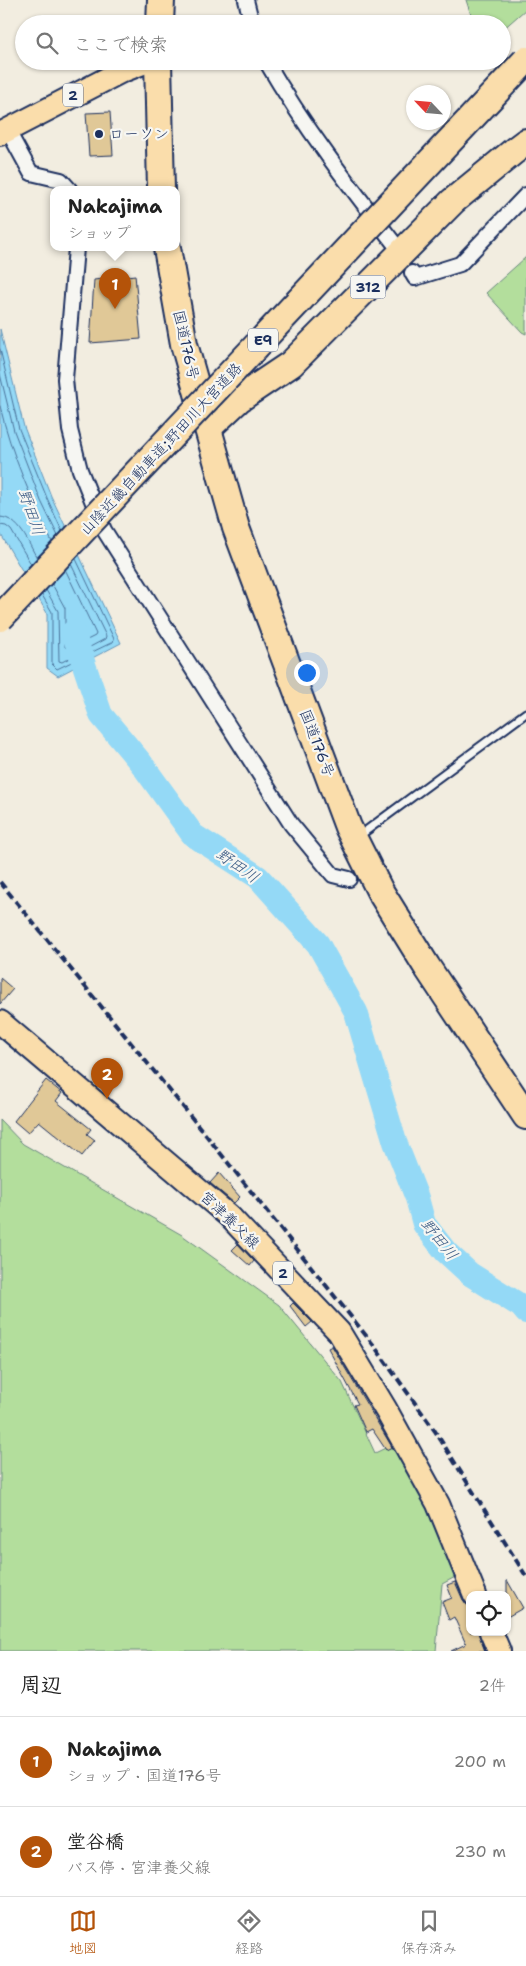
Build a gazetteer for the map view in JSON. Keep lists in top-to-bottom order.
{
  "streets": {
    "highway": [
      "312",
      "E9",
      "国道176号",
      "山陰近畿自動車道;野田川大宮道路"
    ],
    "main road": ["2", "宮津養父線"]
  },
  "crossings": [
    ["312", "国道176号"]
  ],
  "water": ["野田川"],
  "places": ["ローソン"],
  "north": "top left",
  "page": {
    "search": "ここで検索",
    "popup": ["Nakajima", "ショップ"],
    "pins": ["1", "2"],
    "heading": ["周辺", "2件"],
    "list": [
      {
        "mark": "1",
        "name": "Nakajima",
        "note": "ショップ · 国道176号",
        "value": "200 m"
      },
      {
        "mark": "2",
        "name": "堂谷橋",
        "note": "バス停 · 宮津養父線",
        "value": "230 m"
      }
    ],
    "nav": ["地図", "経路", "保存済み"]
  }
}
